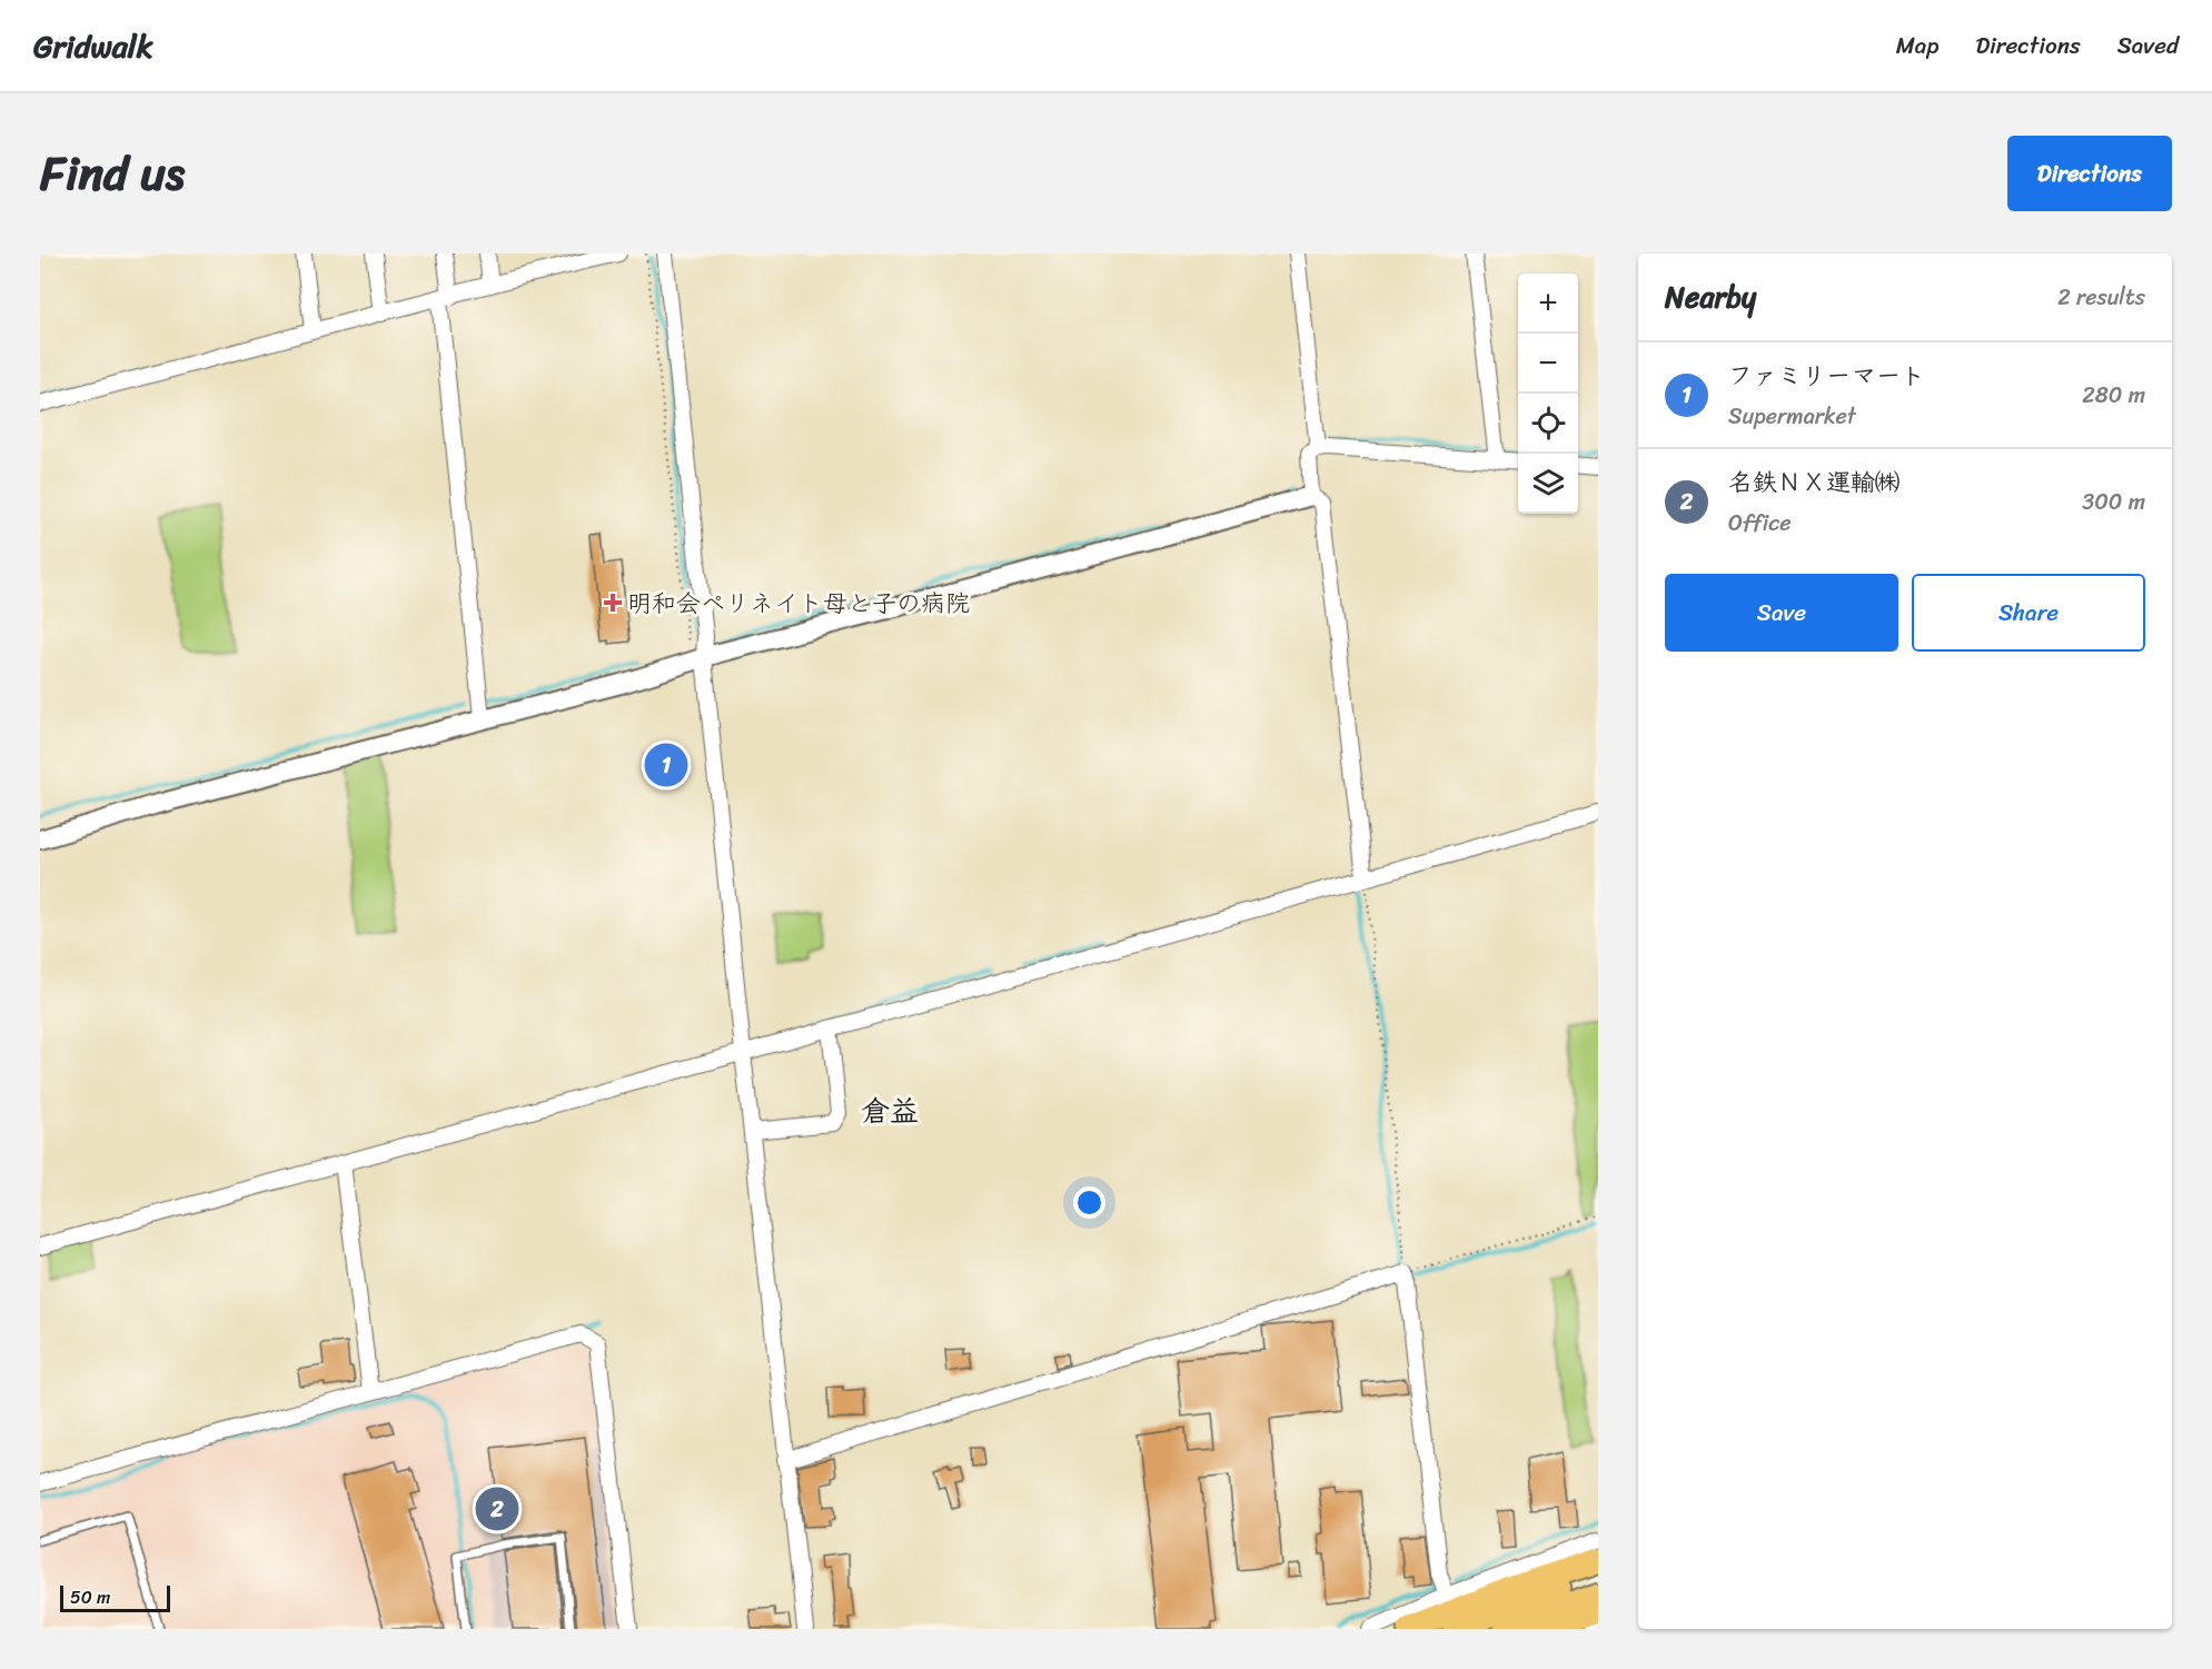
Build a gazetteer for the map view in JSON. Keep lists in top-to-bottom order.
{
  "districts": ["倉益"],
  "places": {
    "health": ["明和会ペリネイト母と子の病院"]
  },
  "scale_bar": "50 m",
  "page": {
    "header": "Gridwalk",
    "nav": ["Map", "Directions", "Saved"],
    "title": "Find us",
    "buttons": [
      "Directions",
      ["Save", "Share"]
    ],
    "heading": ["Nearby", "2 results"],
    "map_buttons": ["+", "−"],
    "list": [
      {
        "mark": "1",
        "name": "ファミリーマート",
        "note": "Supermarket",
        "value": "280 m"
      },
      {
        "mark": "2",
        "name": "名鉄ＮＸ運輸㈱",
        "note": "Office",
        "value": "300 m"
      }
    ],
    "pins": ["1", "2"],
    "scale": "50 m"
  }
}
